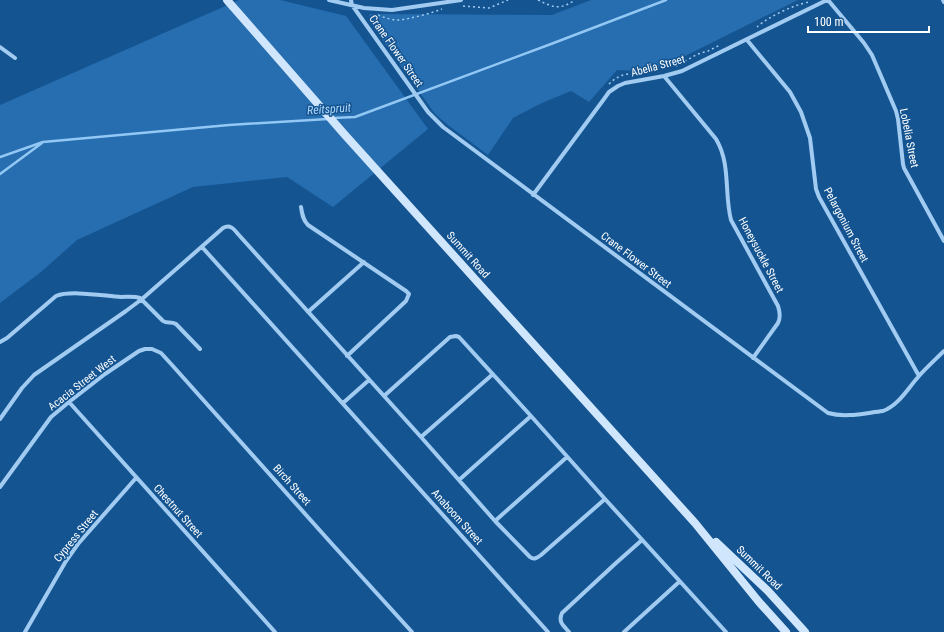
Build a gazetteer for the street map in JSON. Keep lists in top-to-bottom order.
{
  "streets": {
    "main road": ["Summit Road"],
    "street": [
      "Crane Flower Street",
      "Abelia Street",
      "Lobelia Street",
      "Pelargonium Street",
      "Honeysuckle Street",
      "Acacia Street West",
      "Birch Street",
      "Chestnut Street",
      "Anaboom Street",
      "Cypress Street"
    ]
  },
  "crossings": [
    ["Crane Flower Street", "Abelia Street"],
    ["Crane Flower Street", "Pelargonium Street"],
    ["Crane Flower Street", "Honeysuckle Street"],
    ["Abelia Street", "Lobelia Street"],
    ["Abelia Street", "Pelargonium Street"],
    ["Abelia Street", "Honeysuckle Street"],
    ["Acacia Street West", "Birch Street"],
    ["Acacia Street West", "Chestnut Street"],
    ["Chestnut Street", "Cypress Street"]
  ],
  "water": ["Reitspruit"],
  "scale_bar": "100 m"
}
